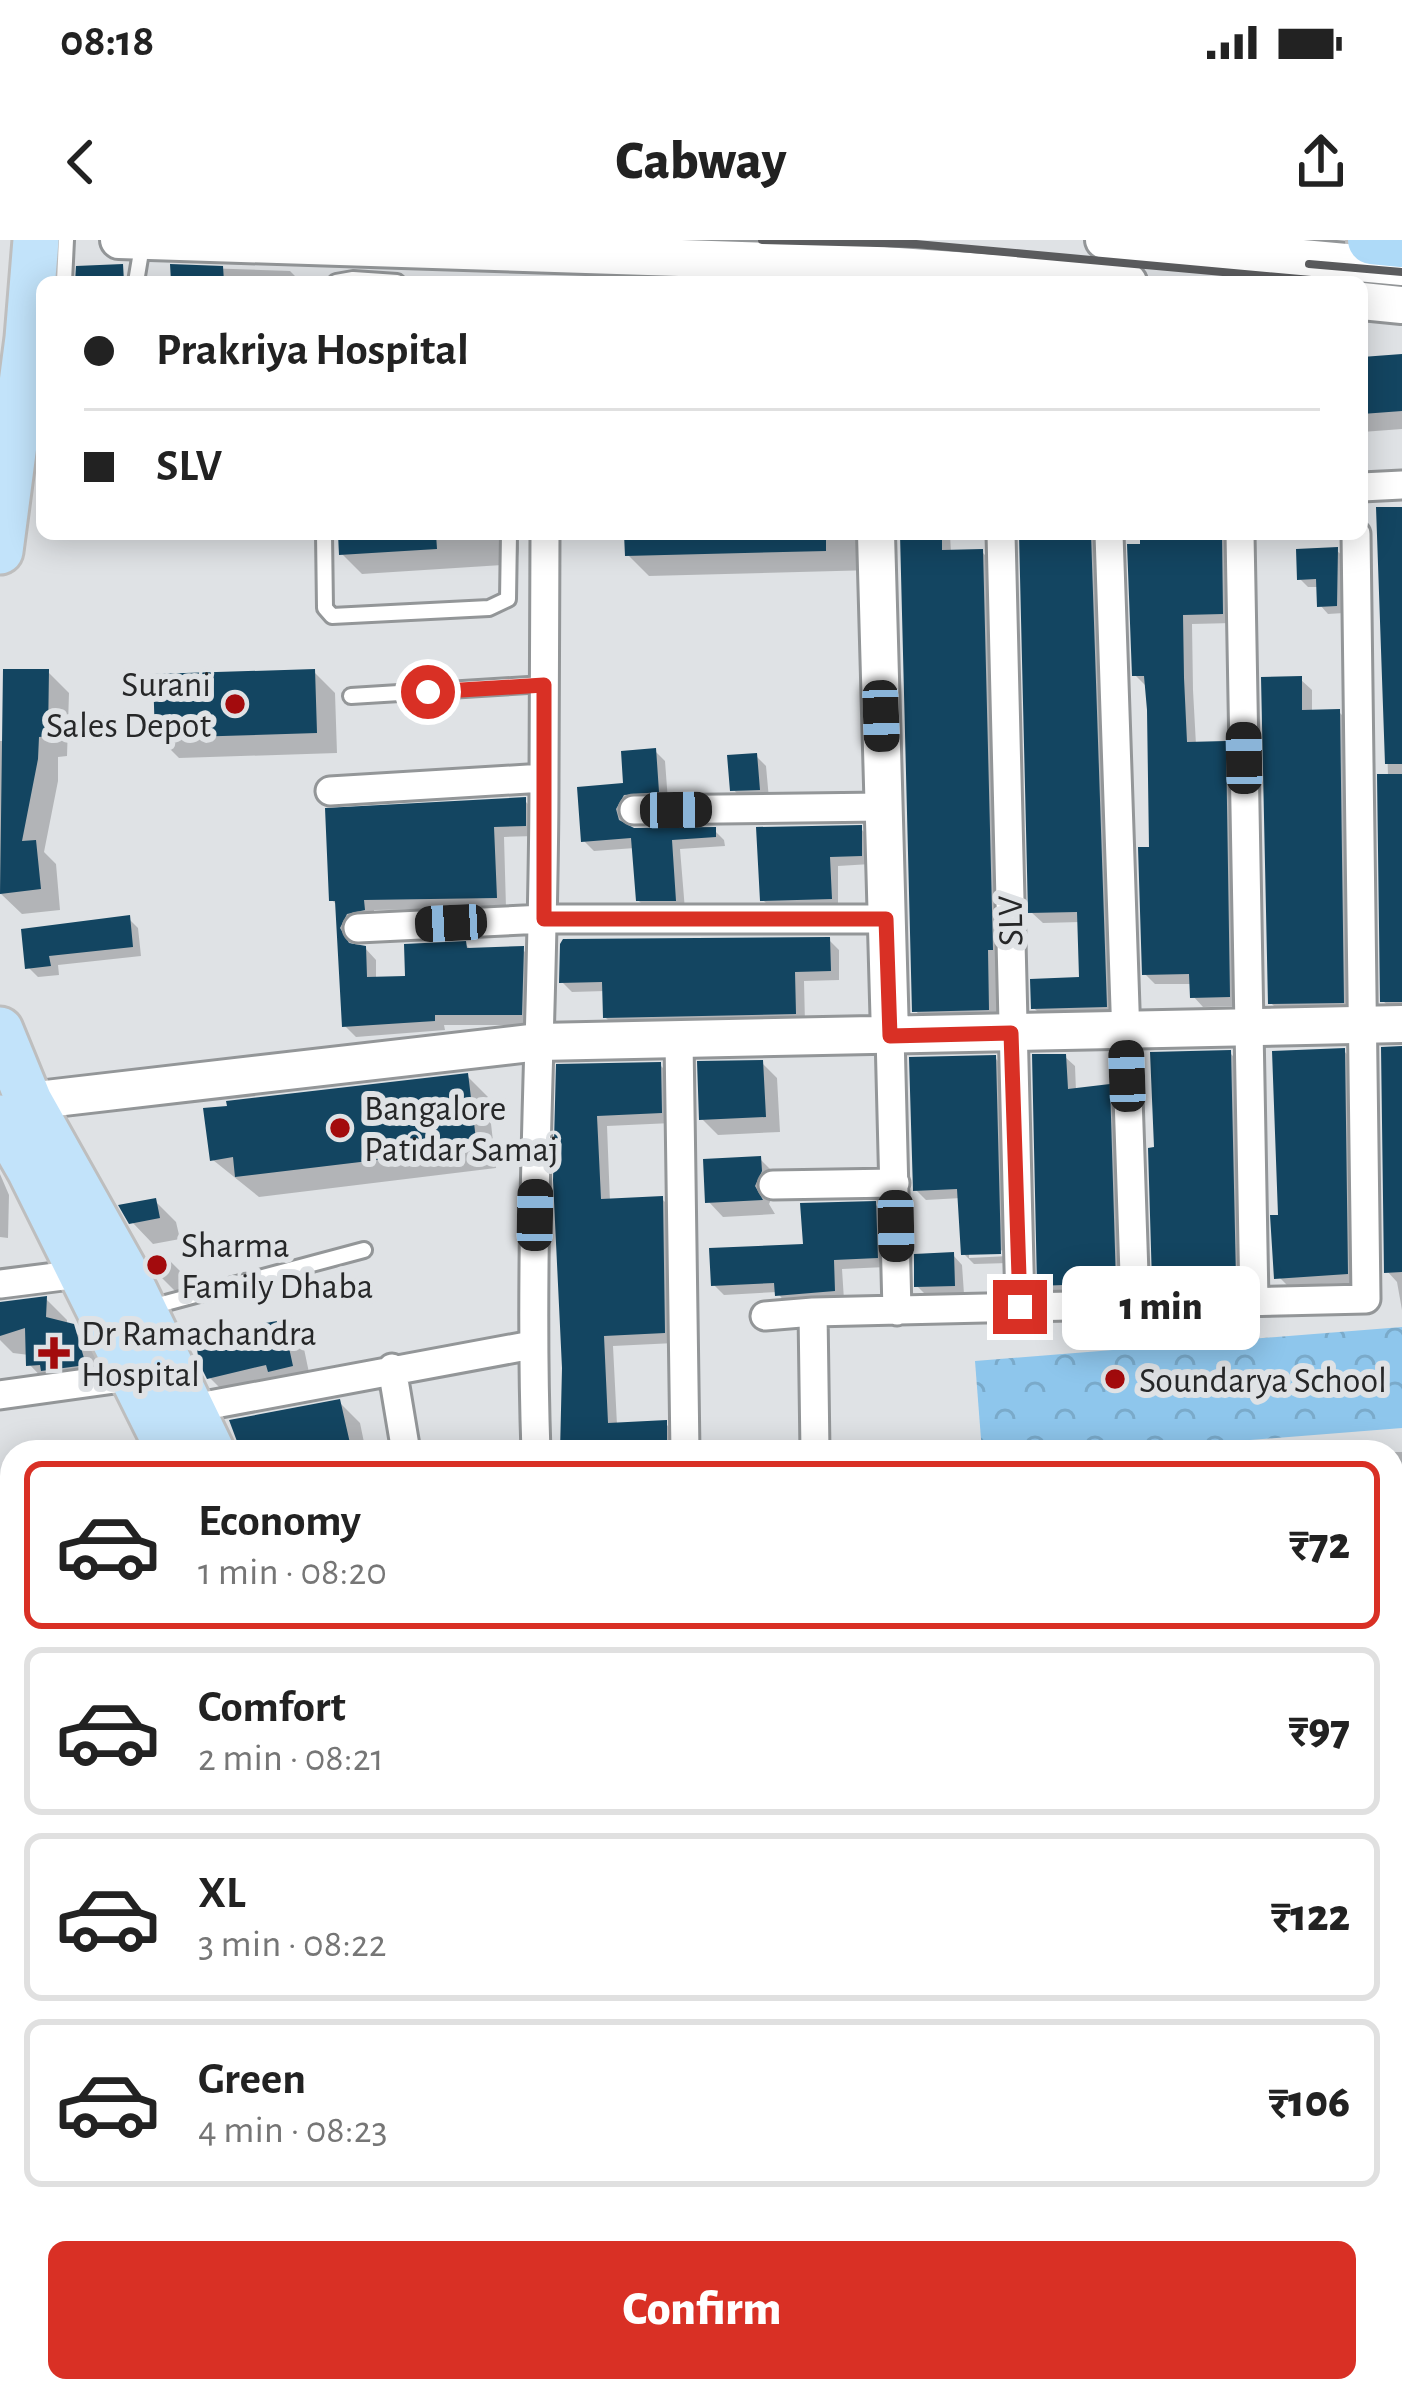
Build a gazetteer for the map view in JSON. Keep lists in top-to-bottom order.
{
  "streets": {
    "street": ["SLV"]
  },
  "places": {
    "other": [
      "Surani Sales Depot",
      "Bangalore Patidar Samaj",
      "Sharma Family Dhaba",
      "Soundarya School"
    ],
    "health": ["Dr Ramachandra Hospital"]
  },
  "page": {
    "status": "08:18",
    "header": "Cabway",
    "banner": ["Prakriya Hospital", "SLV"],
    "bubble": "1 min",
    "list": [
      {
        "name": "Economy",
        "note": "1 min · 08:20",
        "value": "₹72"
      },
      {
        "name": "Comfort",
        "note": "2 min · 08:21",
        "value": "₹97"
      },
      {
        "name": "XL",
        "note": "3 min · 08:22",
        "value": "₹122"
      },
      {
        "name": "Green",
        "note": "4 min · 08:23",
        "value": "₹106"
      }
    ],
    "buttons": "Confirm"
  }
}
